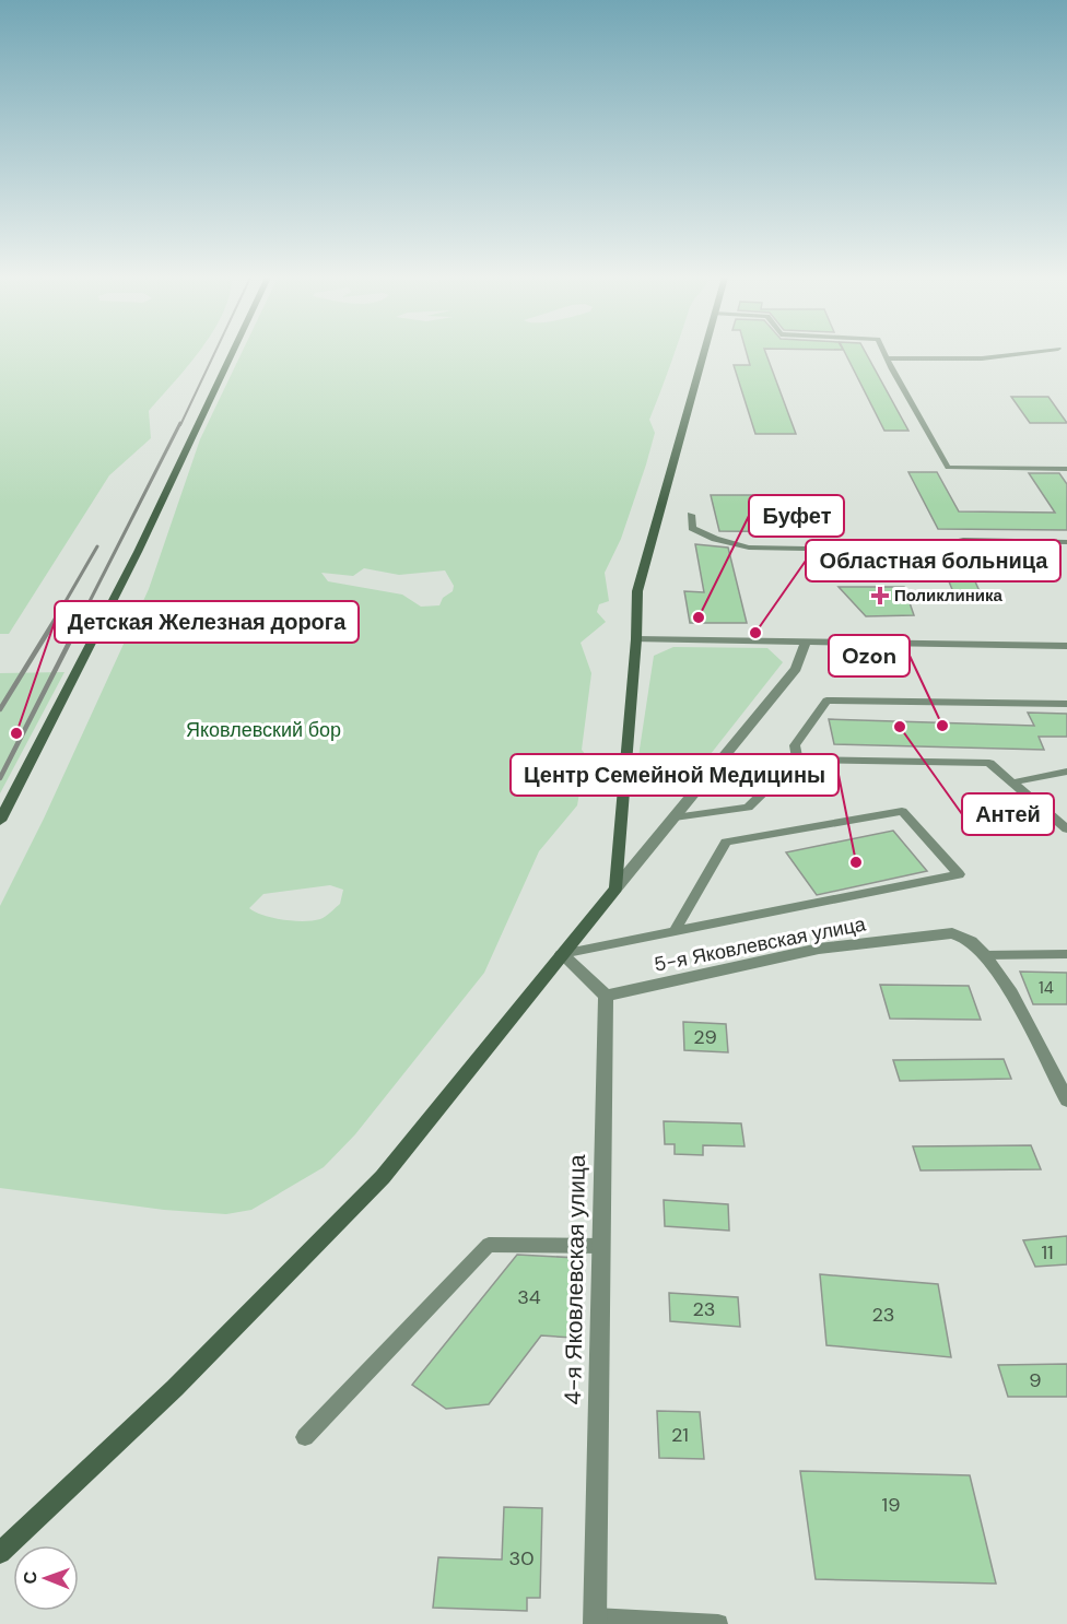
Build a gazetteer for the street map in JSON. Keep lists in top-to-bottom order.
{
  "streets": {
    "street": ["5-я Яковлевская улица", "4-я Яковлевская улица"]
  },
  "crossings": [
    ["5-я Яковлевская улица", "4-я Яковлевская улица"]
  ],
  "parks": ["Яковлевский бор"],
  "places": {
    "health": ["Поликлиника"],
    "other": [
      "Буфет",
      "Областная больница",
      "Ozon",
      "Антей",
      "Детская Железная дорога",
      "Центр Семейной Медицины"
    ]
  },
  "house_numbers": [
    "14",
    "29",
    "11",
    "34",
    "23",
    "23",
    "9",
    "21",
    "19",
    "30"
  ],
  "north": "left"
}
